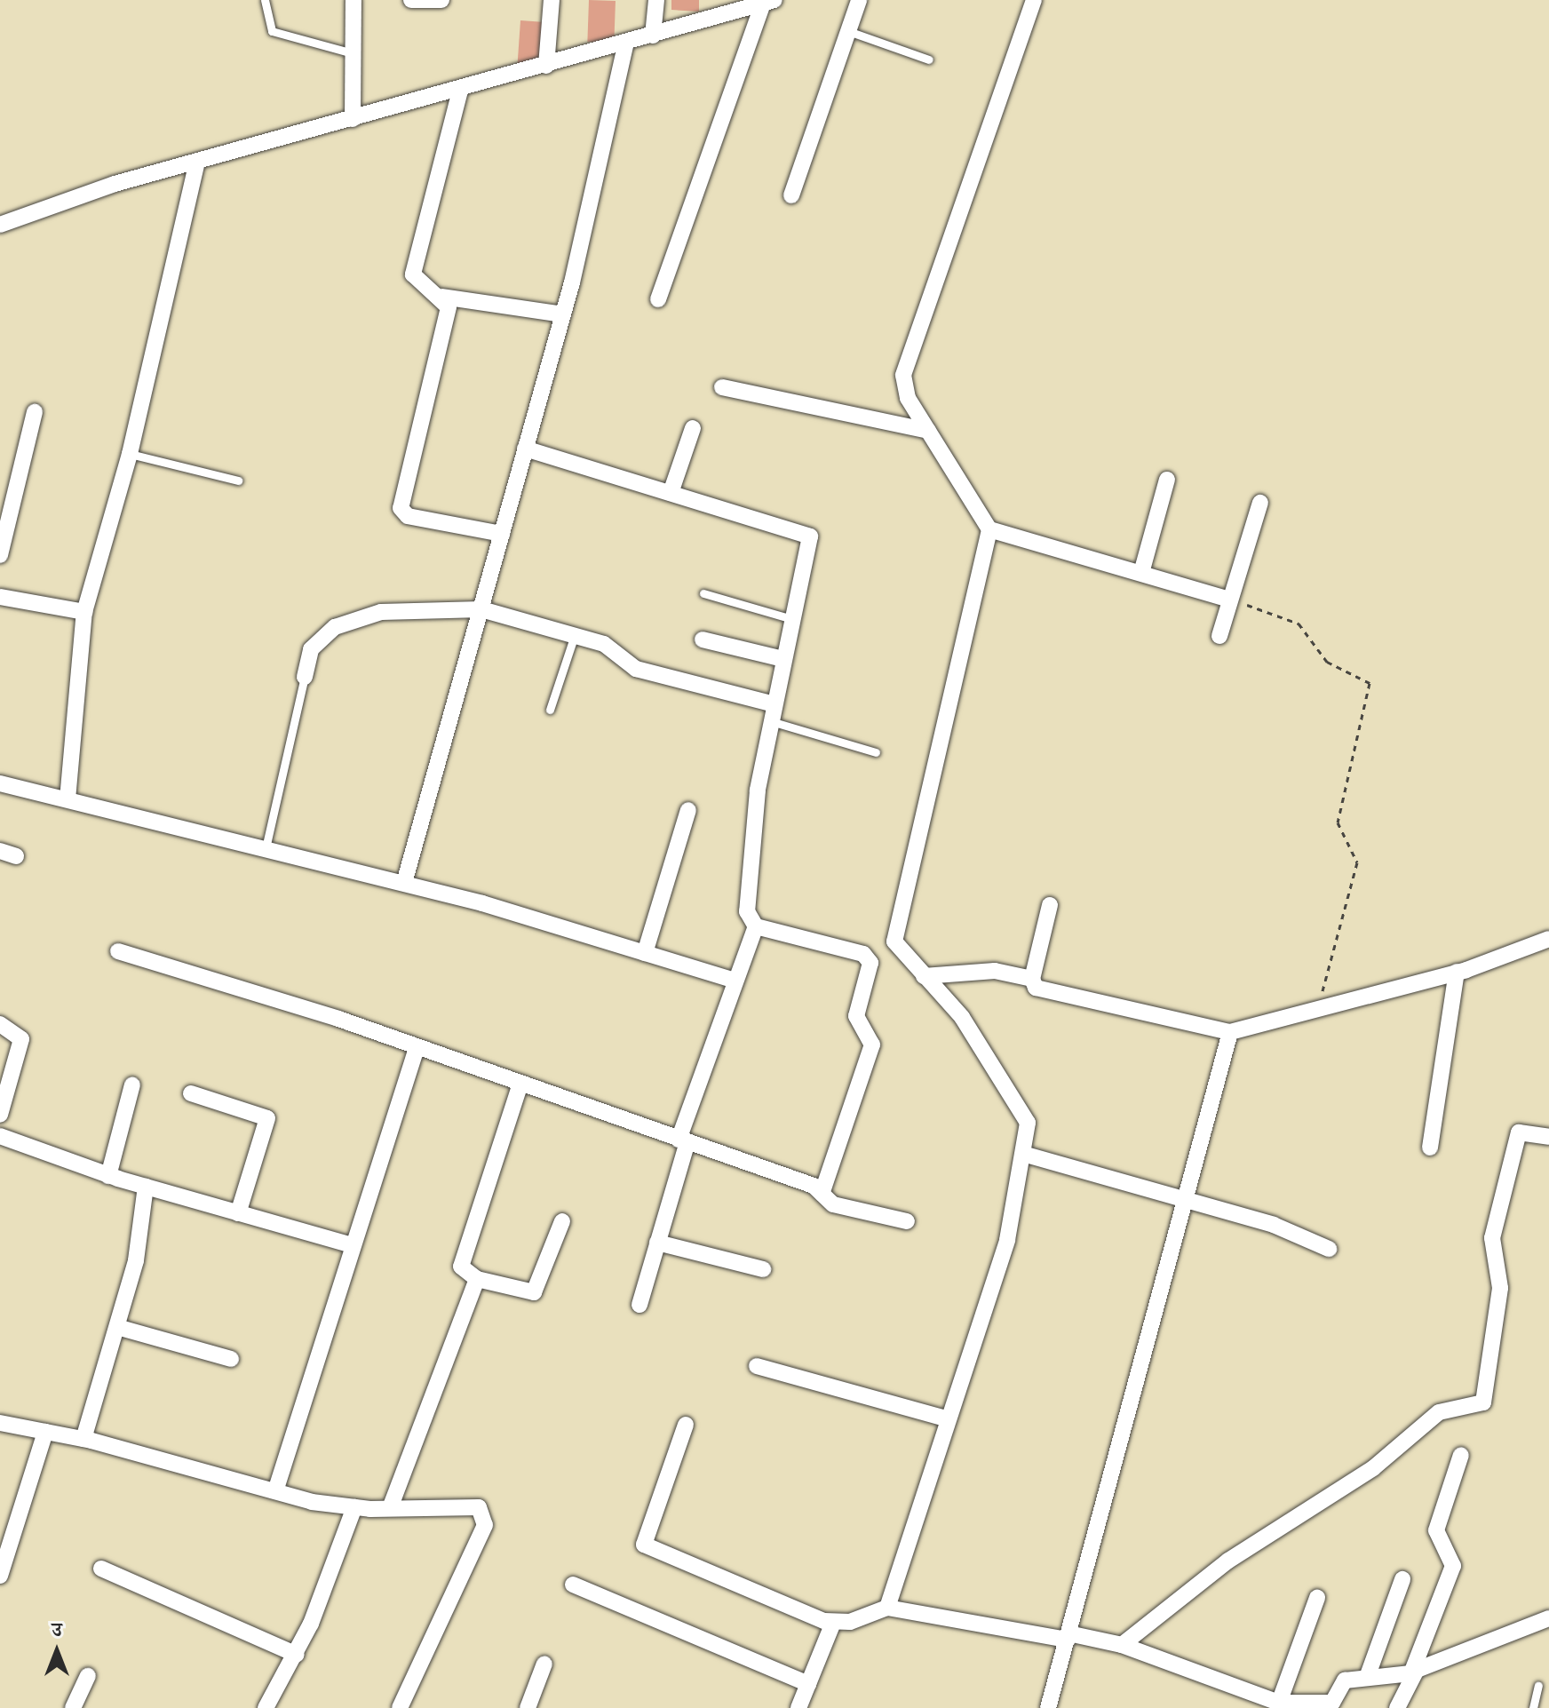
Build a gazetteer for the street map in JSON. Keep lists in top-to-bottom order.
{
  "north": "top"
}
